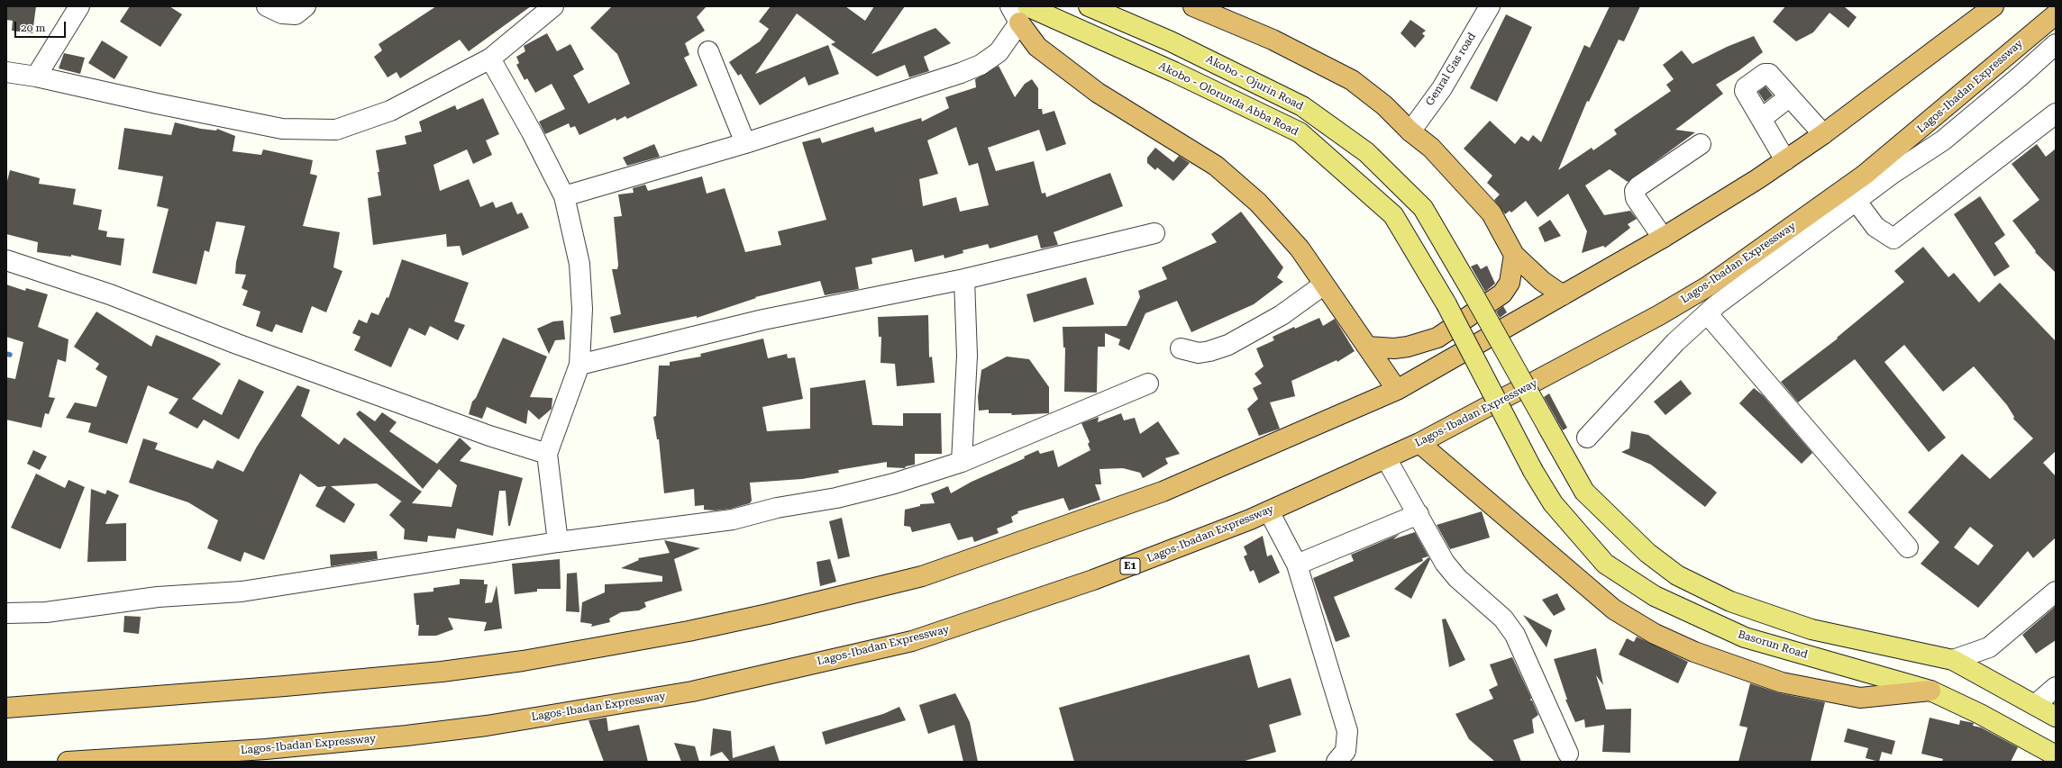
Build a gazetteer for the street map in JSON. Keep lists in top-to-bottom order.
{
  "streets": {
    "highway": ["Lagos-Ibadan Expressway", "E1"],
    "main road": ["Akobo - Ojurin Road", "Akobo - Olorunda Abba Road", "Basorun Road"],
    "street": ["Genral Gas road"]
  },
  "crossings": [
    ["Akobo - Olorunda Abba Road", "Basorun Road"]
  ],
  "scale_bar": "20 m"
}
